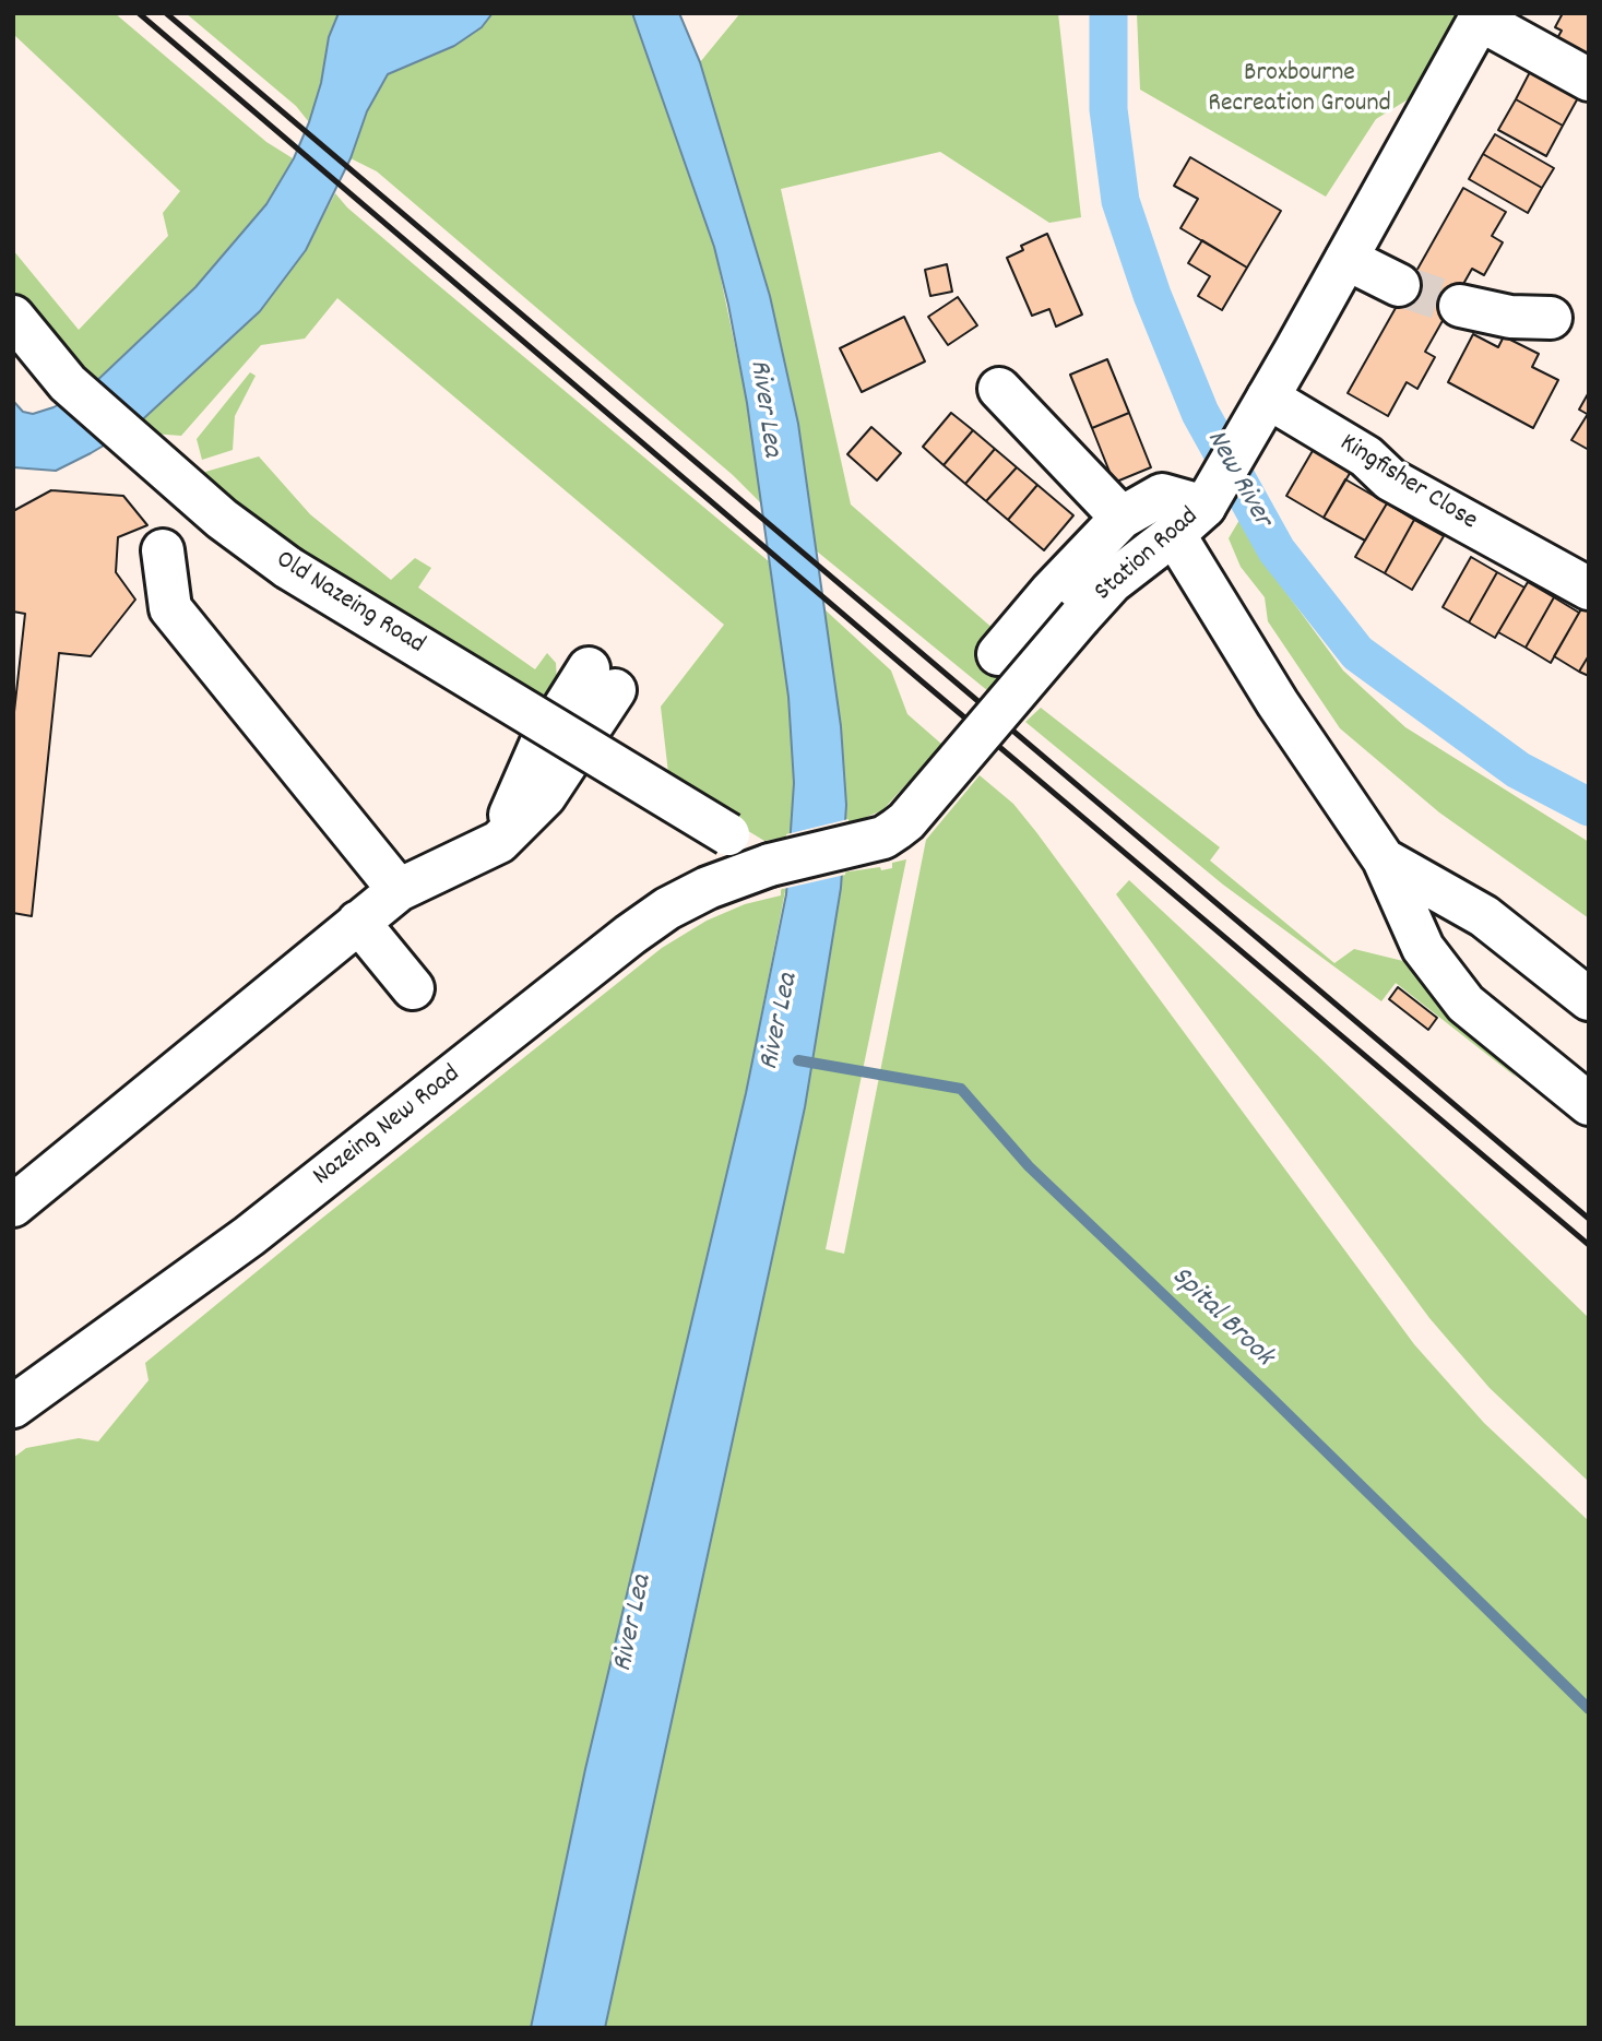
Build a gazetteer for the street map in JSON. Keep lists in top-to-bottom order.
{
  "streets": {
    "main road": [
      "Kingfisher Close",
      "Station Road",
      "Old Nazeing Road",
      "Nazeing New Road"
    ]
  },
  "crossings": [
    ["Kingfisher Close", "Station Road"],
    ["Station Road", "Old Nazeing Road"],
    ["Station Road", "Nazeing New Road"],
    ["Old Nazeing Road", "Nazeing New Road"]
  ],
  "water": ["River Lea", "New River", "Spital Brook"],
  "parks": ["Broxbourne Recreation Ground"]
}
